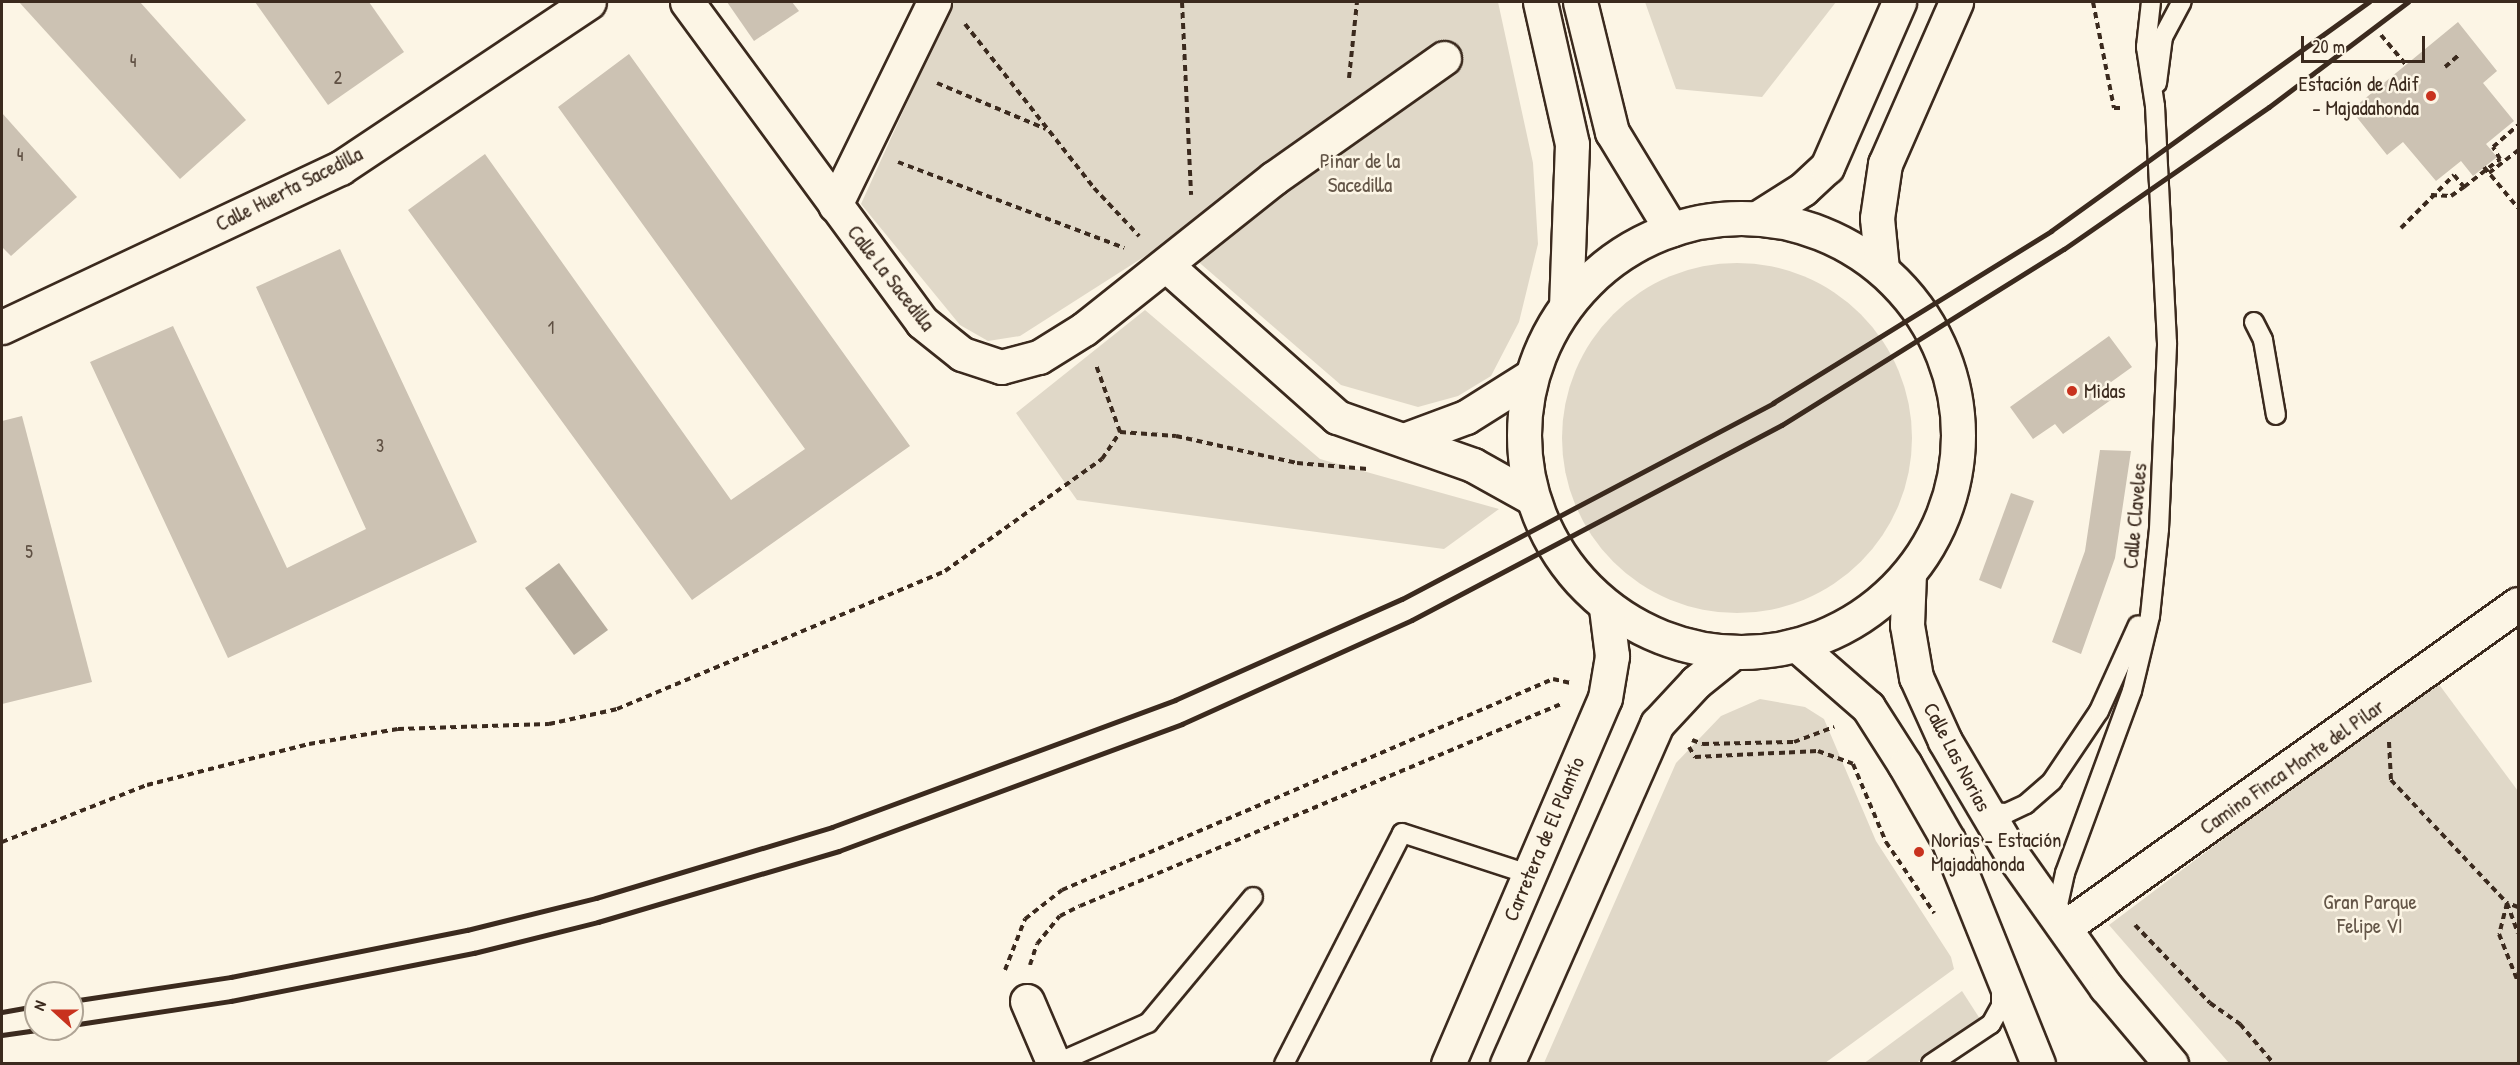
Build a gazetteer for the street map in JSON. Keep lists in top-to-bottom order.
{
  "streets": {
    "main road": [
      "Calle Huerta Sacedilla",
      "Calle La Sacedilla",
      "Calle Las Norias",
      "Camino Finca Monte del Pilar",
      "Carretera de El Plantío"
    ],
    "lane": ["Calle Claveles"]
  },
  "crossings": [
    ["Calle Claveles", "Calle Las Norias"],
    ["Calle Claveles", "Camino Finca Monte del Pilar"],
    ["Calle Las Norias", "Camino Finca Monte del Pilar"]
  ],
  "parks": ["Pinar de la Sacedilla", "Gran Parque Felipe VI"],
  "places": ["Estación de Adif - Majadahonda", "Midas", "Norias - Estación Majadahonda"],
  "house_numbers": [
    "4",
    "2",
    "4",
    "1",
    "3",
    "5"
  ],
  "scale_bar": "20 m",
  "north": "left"
}
